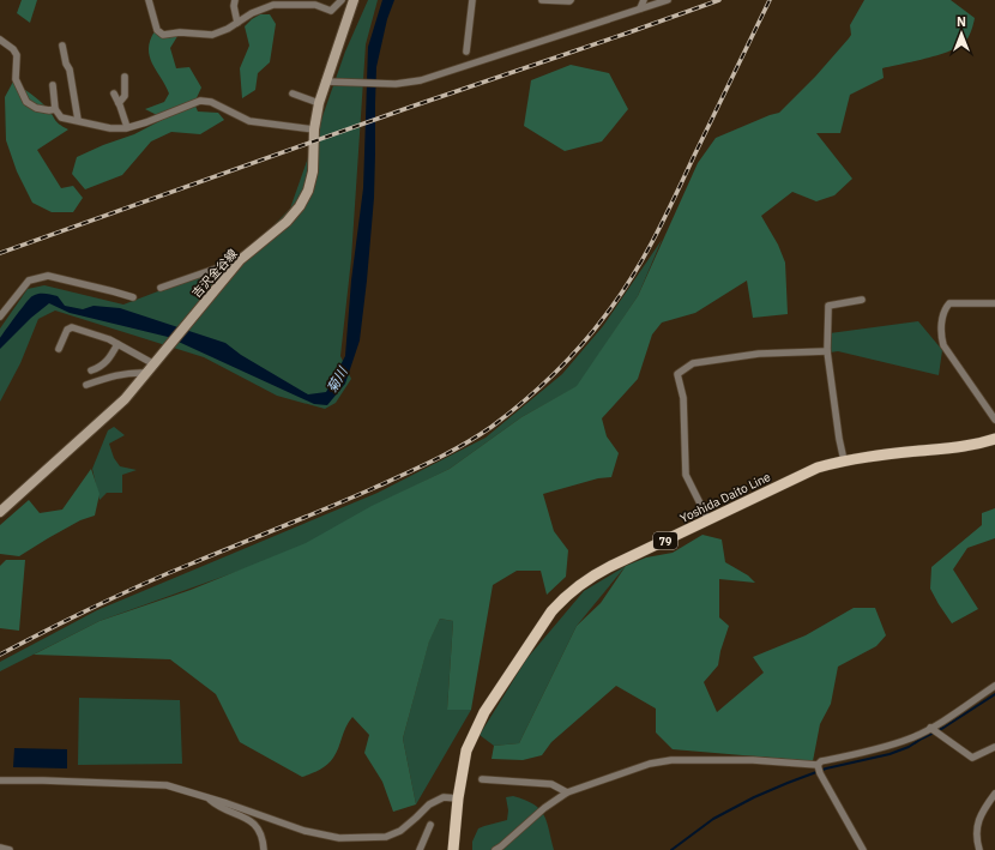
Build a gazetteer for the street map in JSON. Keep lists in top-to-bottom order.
{
  "streets": {
    "main road": ["吉沢金谷線", "Yoshida Daito Line", "79"]
  },
  "crossings": [
    ["Yoshida Daito Line", "79"]
  ],
  "water": ["菊川"],
  "north": "top"
}
